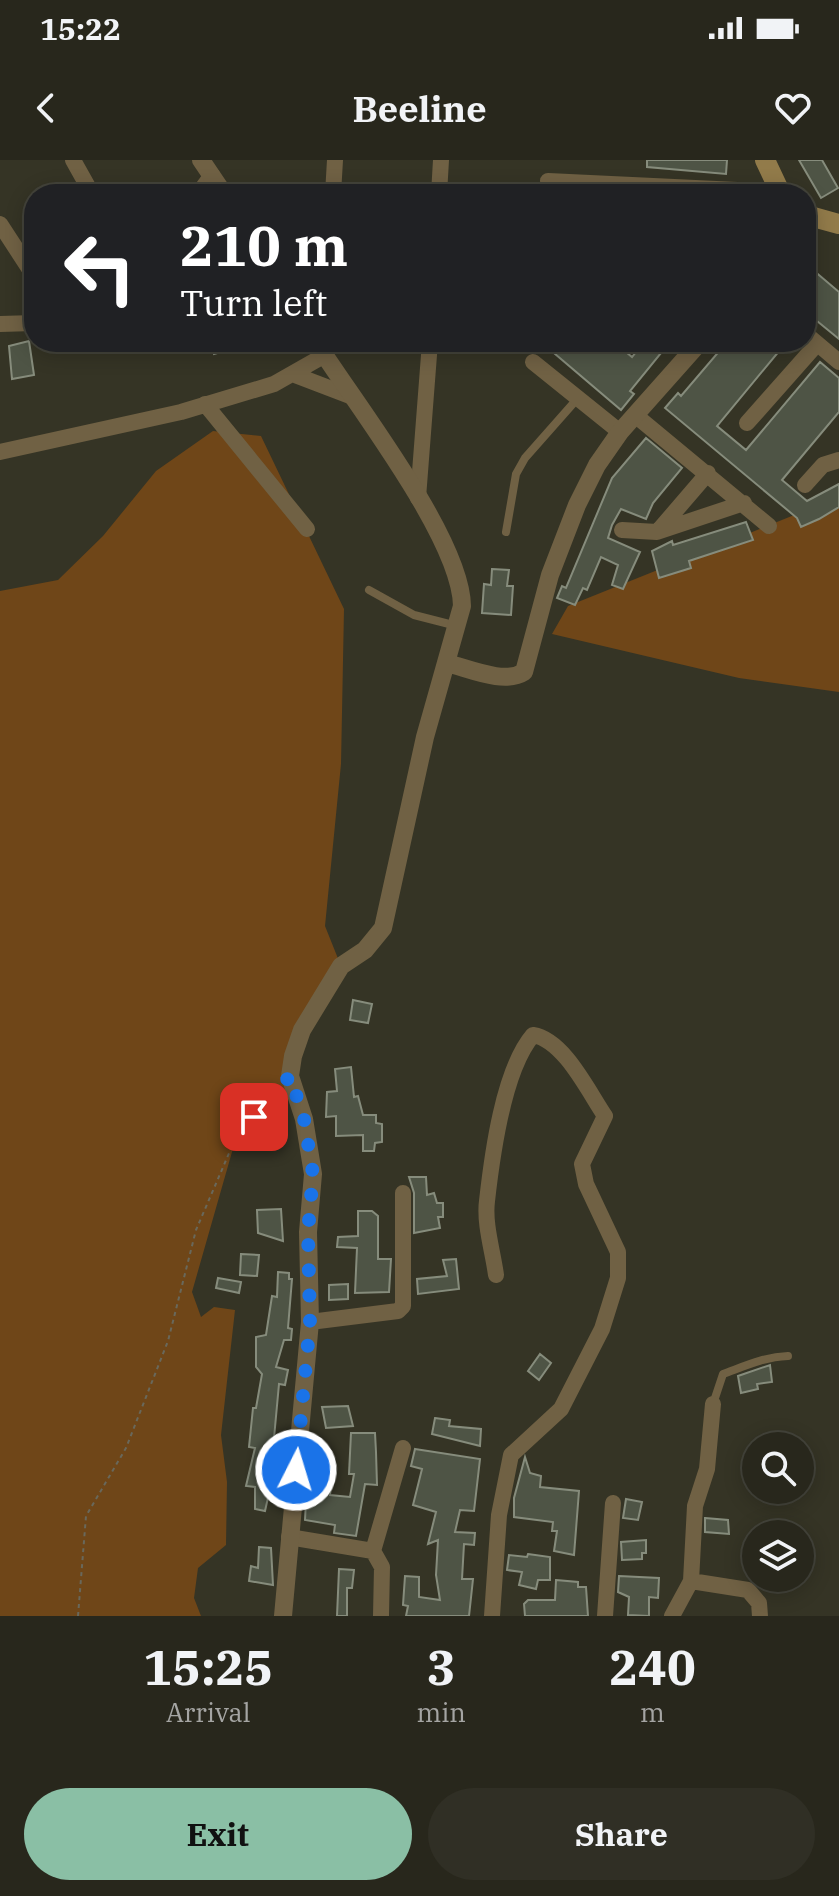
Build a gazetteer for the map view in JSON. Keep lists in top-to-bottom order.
{
  "page": {
    "status": "15:22",
    "header": "Beeline",
    "turn": ["210 m", "Turn left"],
    "eta": [
      "15:25",
      "Arrival",
      "3",
      "min",
      "240",
      "m"
    ],
    "buttons": ["Exit", "Share"]
  }
}
